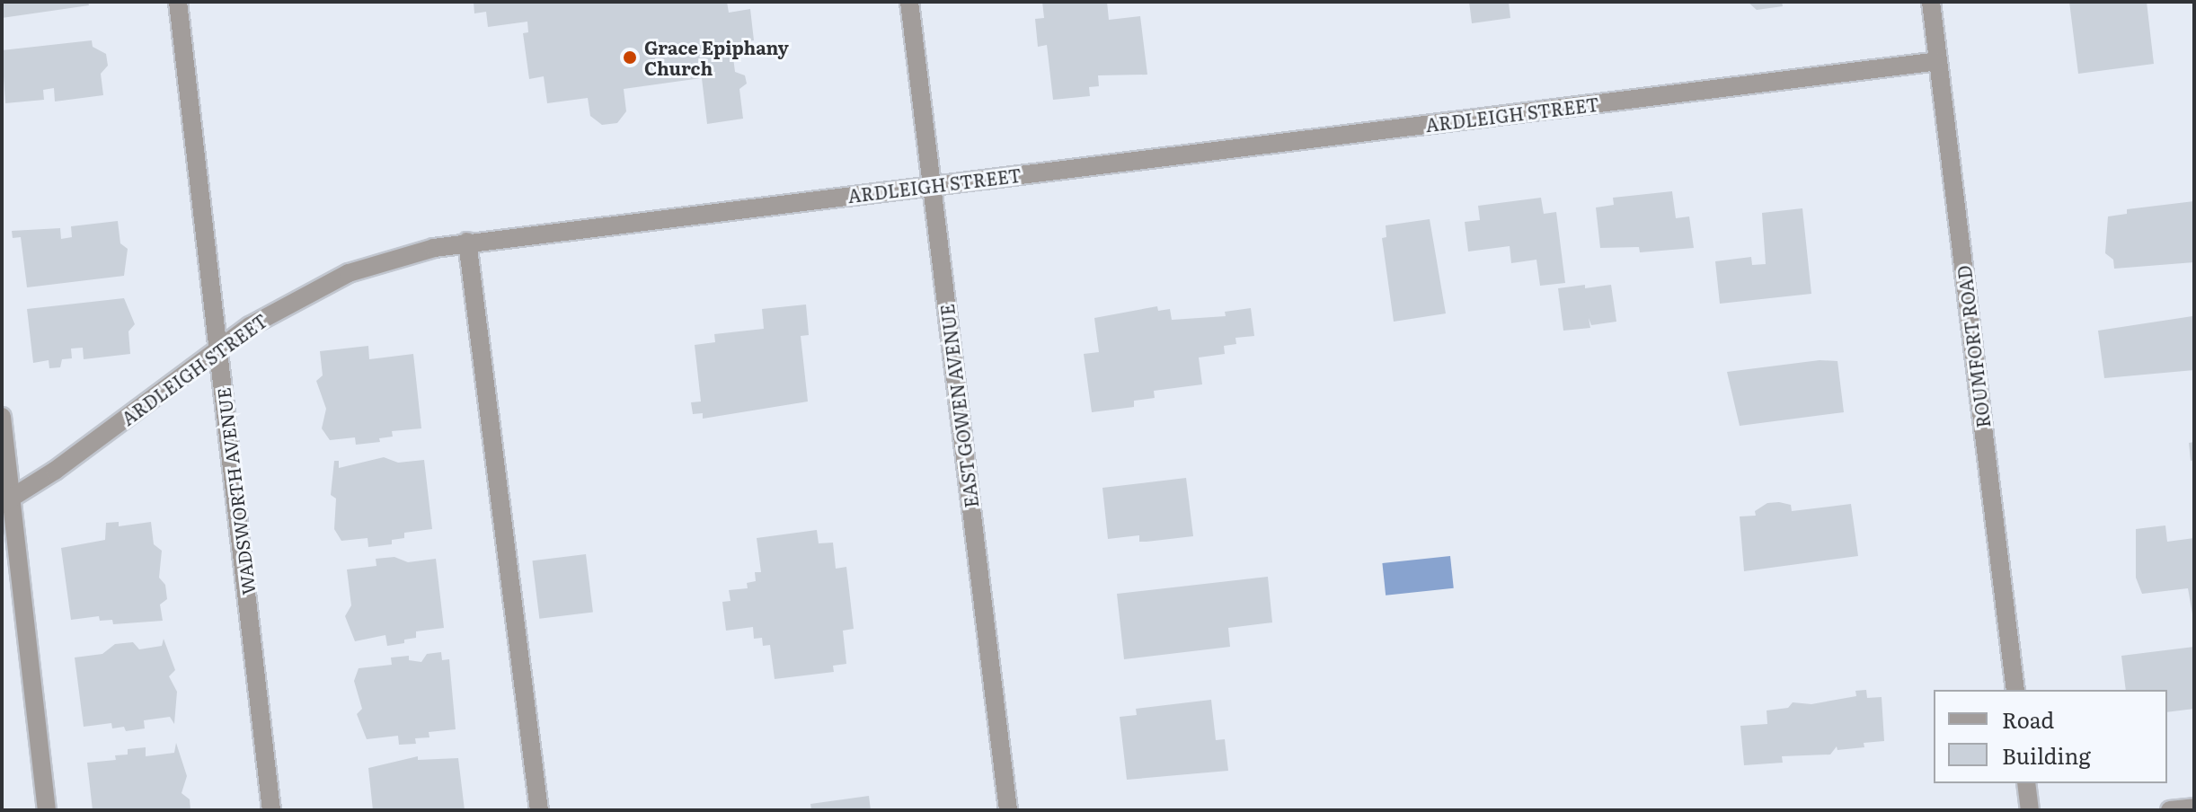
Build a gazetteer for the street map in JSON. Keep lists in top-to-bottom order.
{
  "streets": {
    "street": [
      "ARDLEIGH STREET",
      "ROUMFORT ROAD",
      "EAST GOWEN AVENUE",
      "WADSWORTH AVENUE"
    ]
  },
  "crossings": [
    ["ARDLEIGH STREET", "ROUMFORT ROAD"],
    ["ARDLEIGH STREET", "EAST GOWEN AVENUE"],
    ["ARDLEIGH STREET", "WADSWORTH AVENUE"]
  ],
  "places": ["Grace Epiphany Church"],
  "legend": ["Road", "Building"]
}
